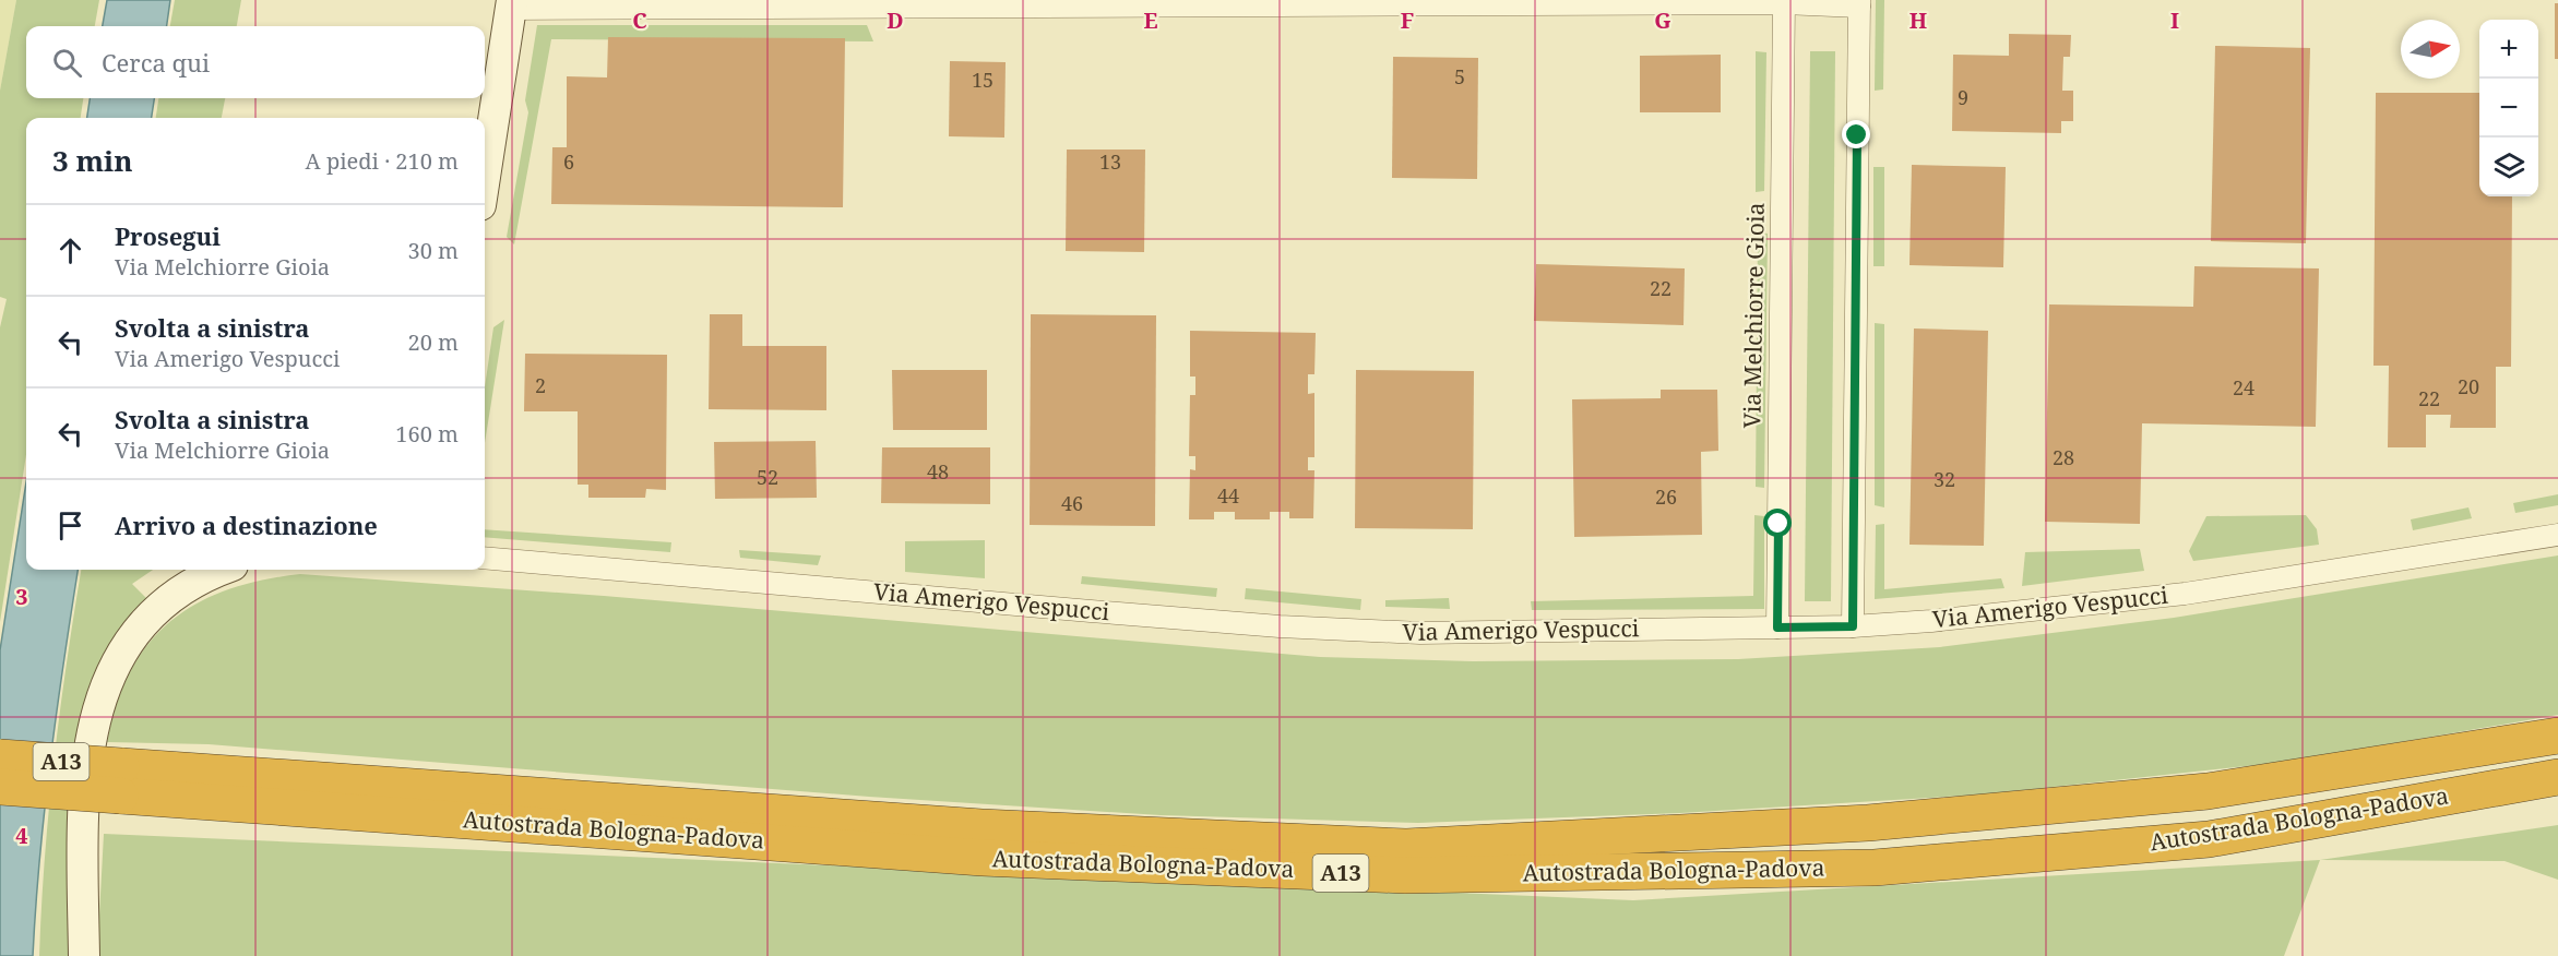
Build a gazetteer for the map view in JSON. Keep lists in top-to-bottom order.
{
  "streets": {
    "highway": ["A13", "Autostrada Bologna-Padova"],
    "street": ["Via Melchiorre Gioia", "Via Amerigo Vespucci"]
  },
  "crossings": [
    ["Via Melchiorre Gioia", "Via Amerigo Vespucci"]
  ],
  "house_numbers": [
    "5",
    "15",
    "9",
    "6",
    "13",
    "22",
    "2",
    "20",
    "24",
    "22",
    "28",
    "48",
    "52",
    "32",
    "44",
    "26",
    "46"
  ],
  "north": "right",
  "page": {
    "map_buttons": ["+", "−"],
    "search": "Cerca qui",
    "heading": ["3 min", "A piedi · 210 m"],
    "list": [
      ["Prosegui", "Via Melchiorre Gioia", "30 m"],
      ["Svolta a sinistra", "Via Amerigo Vespucci", "20 m"],
      ["Svolta a sinistra", "Via Melchiorre Gioia", "160 m"],
      "Arrivo a destinazione"
    ]
  },
  "grid": {
    "columns": [
      "C",
      "D",
      "E",
      "F",
      "G",
      "H",
      "I"
    ],
    "rows": ["3", "4"]
  }
}
